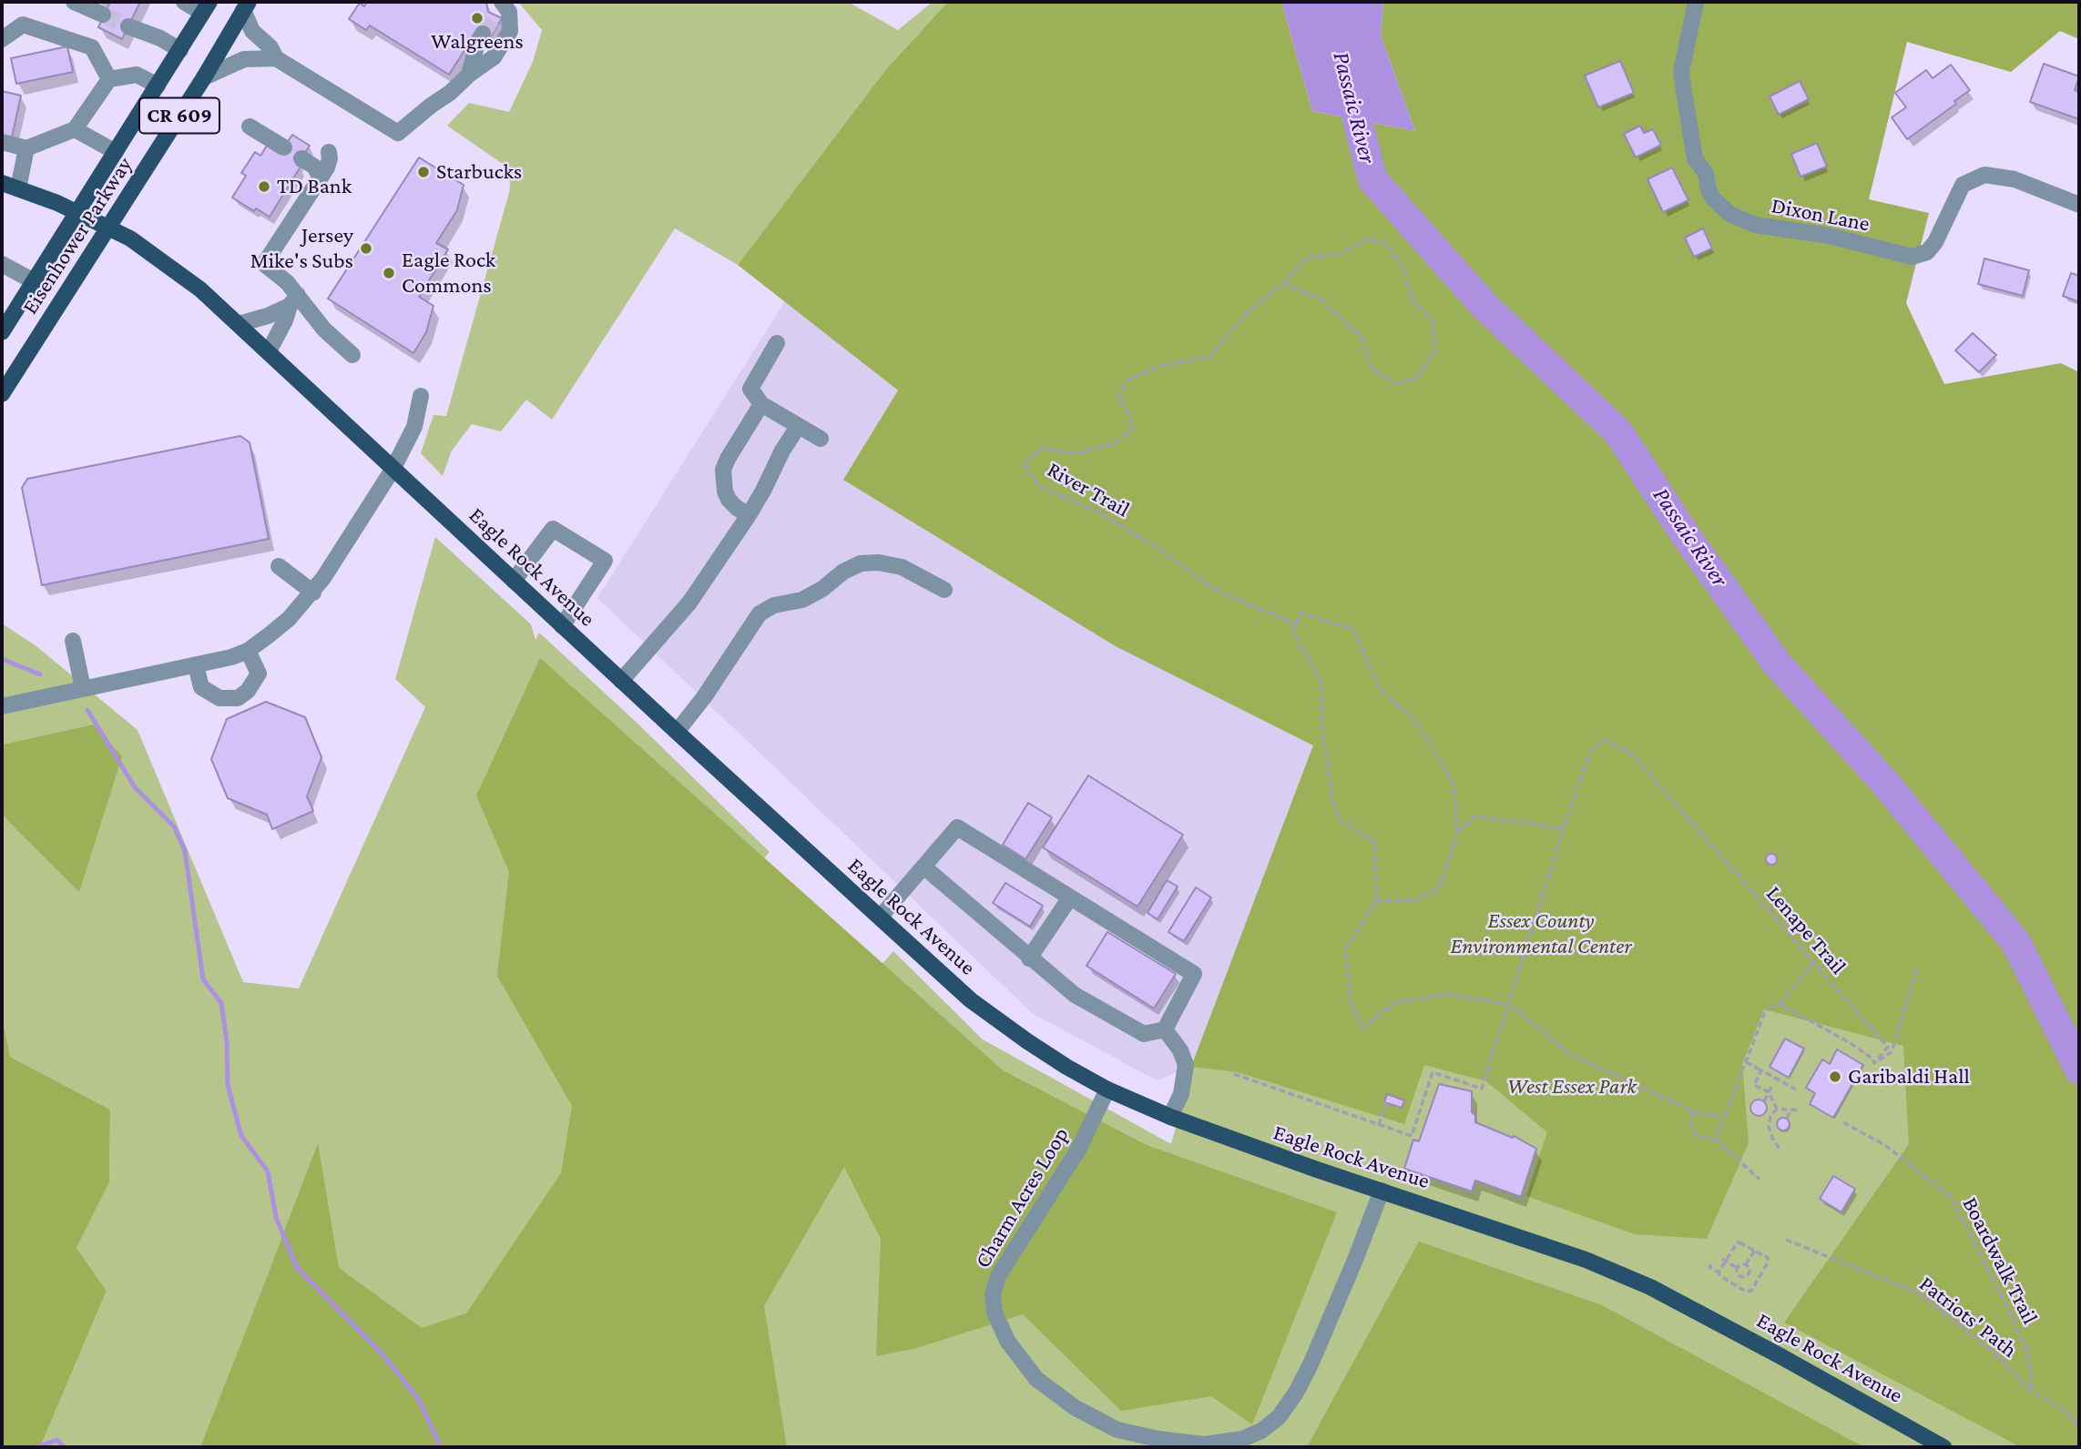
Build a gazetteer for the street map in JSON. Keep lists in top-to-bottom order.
{
  "streets": {
    "main road": ["CR 609", "Eisenhower Parkway", "Eagle Rock Avenue"],
    "street": ["Dixon Lane", "Charm Acres Loop"],
    "path": [
      "River Trail",
      "Lenape Trail",
      "Boardwalk Trail",
      "Patriots' Path"
    ]
  },
  "crossings": [
    ["Eisenhower Parkway", "Eagle Rock Avenue"],
    ["Eagle Rock Avenue", "Charm Acres Loop"],
    ["Boardwalk Trail", "Patriots' Path"]
  ],
  "water": ["Passaic River"],
  "parks": ["Essex County Environmental Center", "West Essex Park"],
  "places": [
    "Walgreens",
    "Starbucks",
    "TD Bank",
    "Jersey Mike's Subs",
    "Eagle Rock Commons",
    "Garibaldi Hall"
  ]
}
